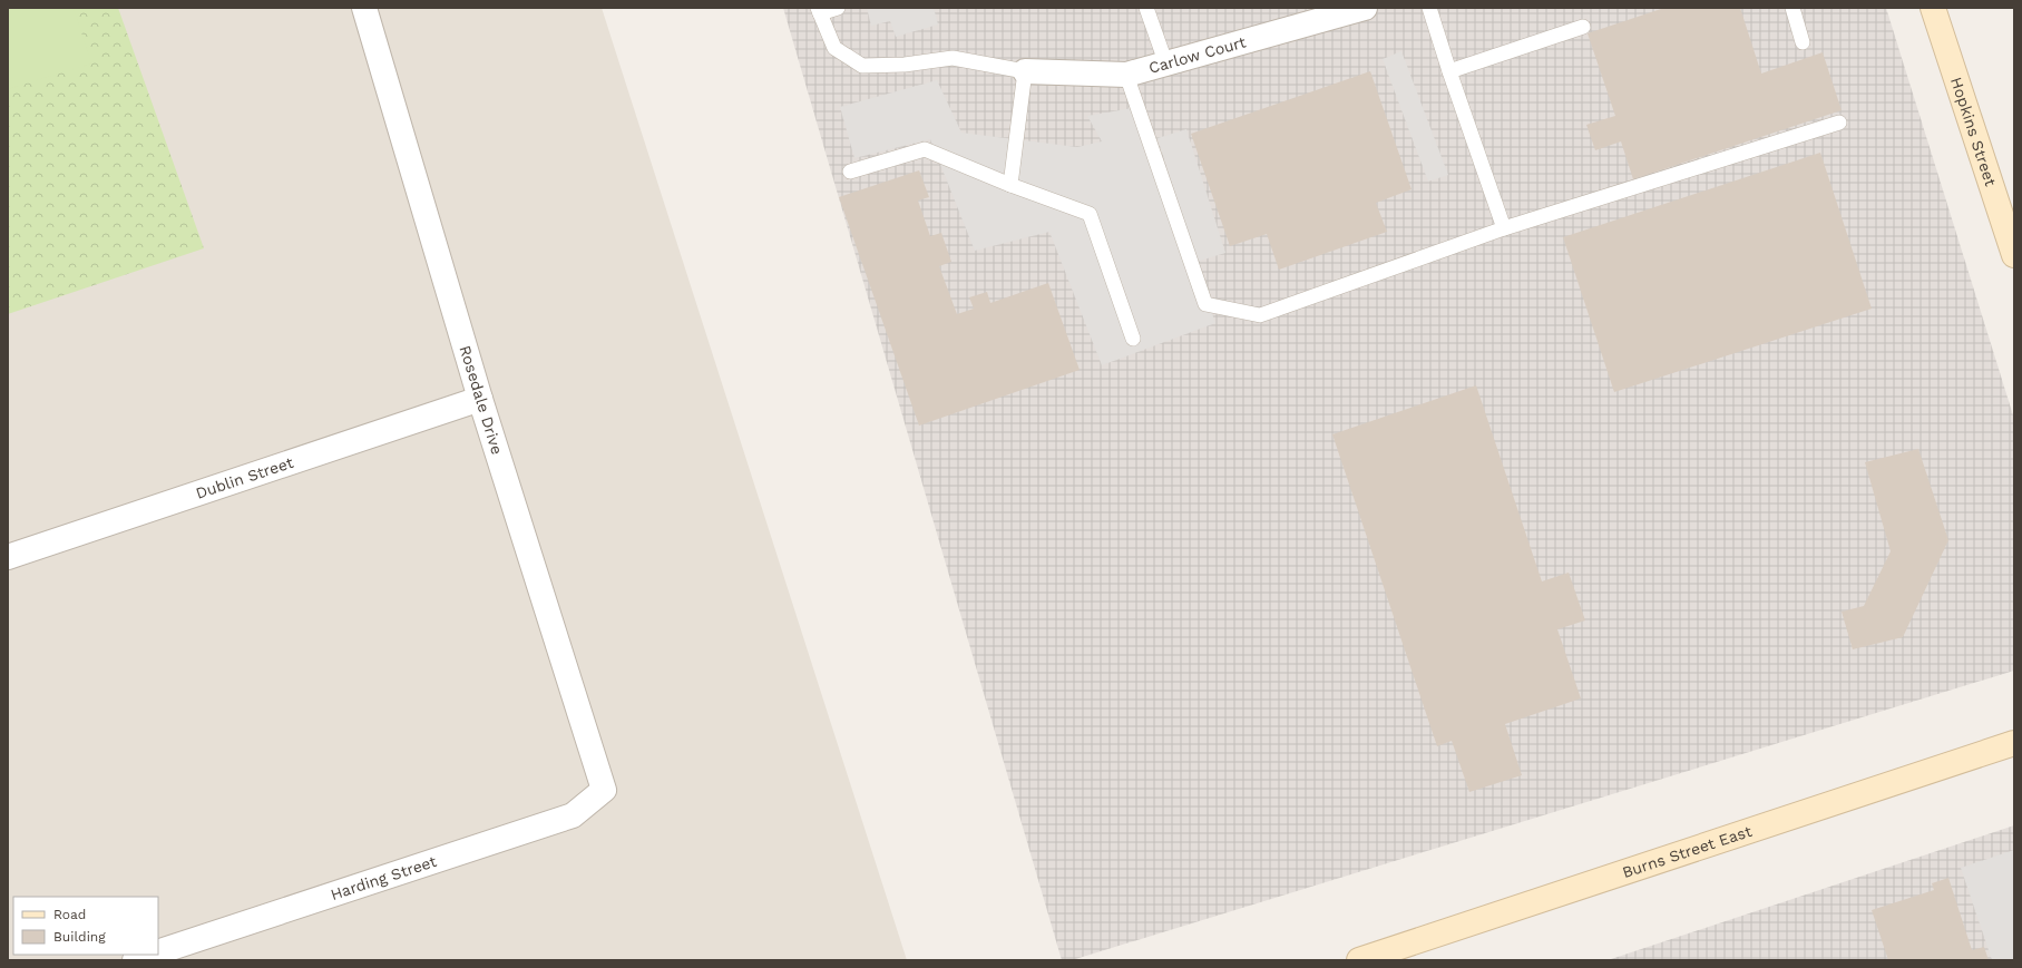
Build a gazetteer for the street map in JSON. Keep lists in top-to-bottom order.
{
  "streets": {
    "street": [
      "Carlow Court",
      "Hopkins Street",
      "Rosedale Drive",
      "Dublin Street",
      "Burns Street East",
      "Harding Street"
    ]
  },
  "crossings": [
    ["Rosedale Drive", "Dublin Street"],
    ["Rosedale Drive", "Harding Street"]
  ],
  "legend": ["Road", "Building"]
}
